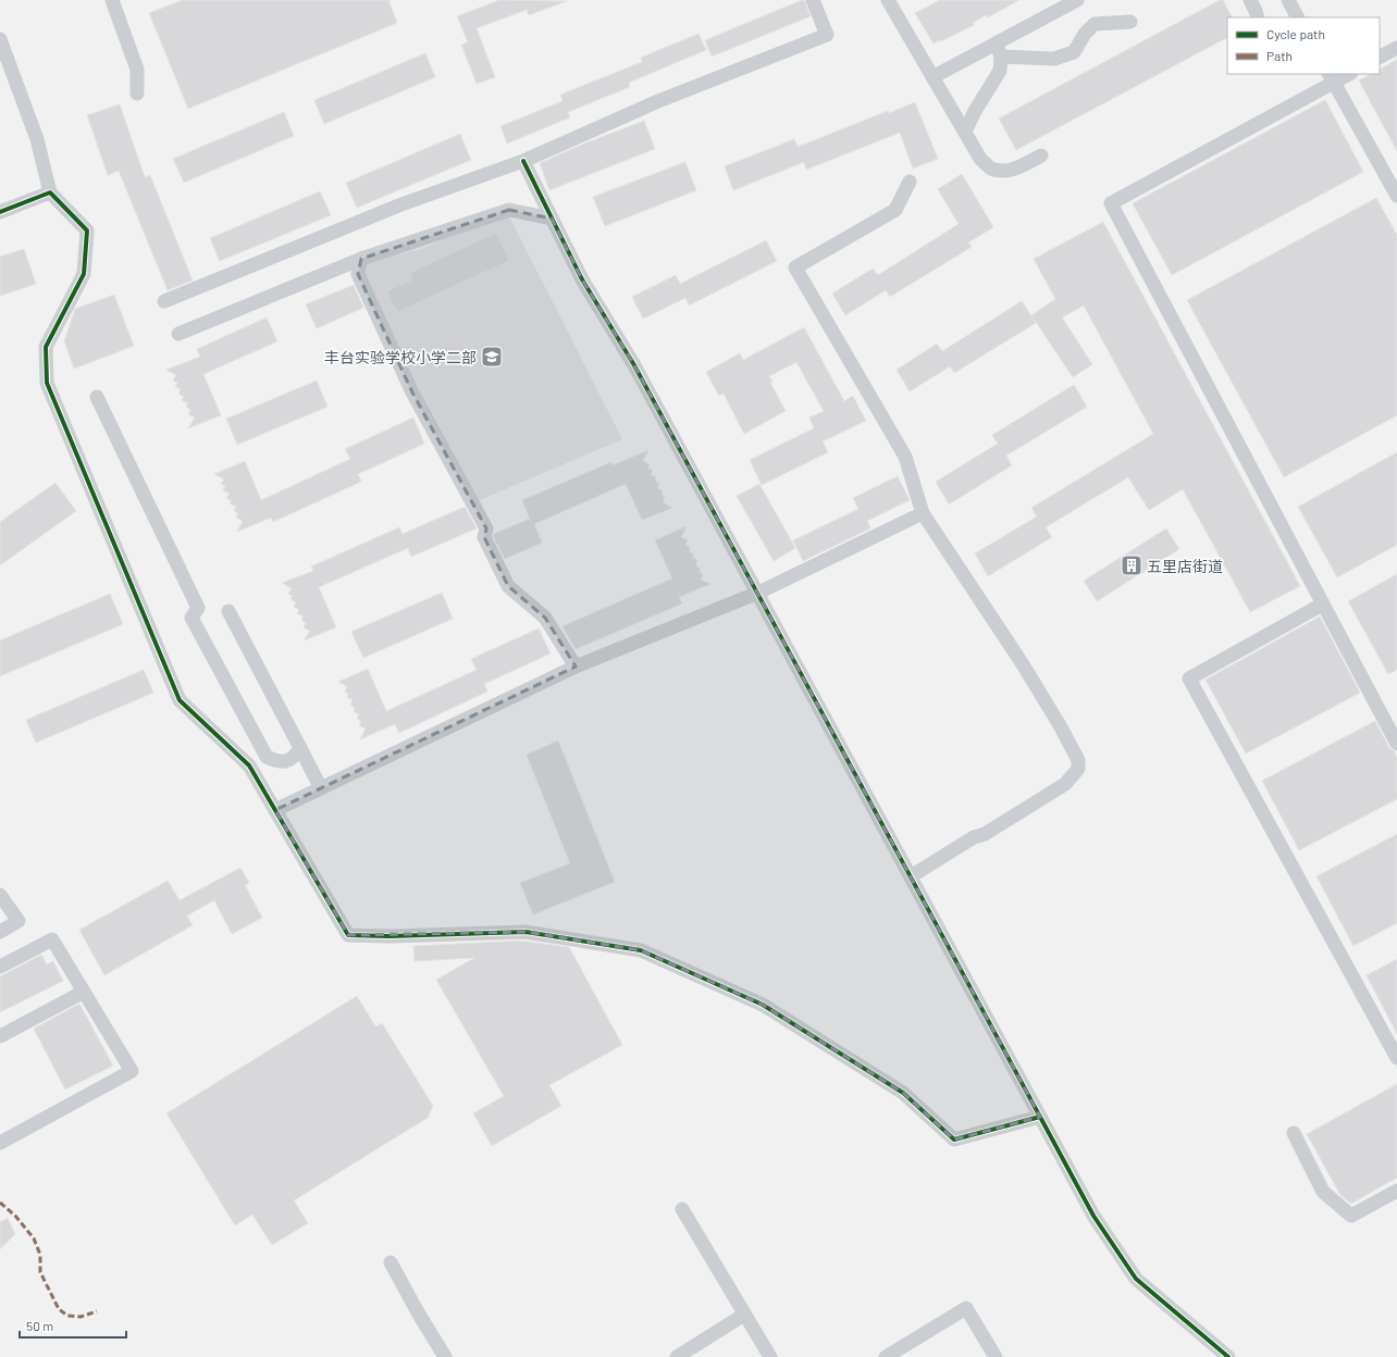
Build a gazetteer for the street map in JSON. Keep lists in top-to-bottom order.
{
  "places": {
    "school or university": ["丰台实验学校小学二部"],
    "building": ["五里店街道"]
  },
  "legend": ["Cycle path", "Path"],
  "scale_bar": "50 m"
}
